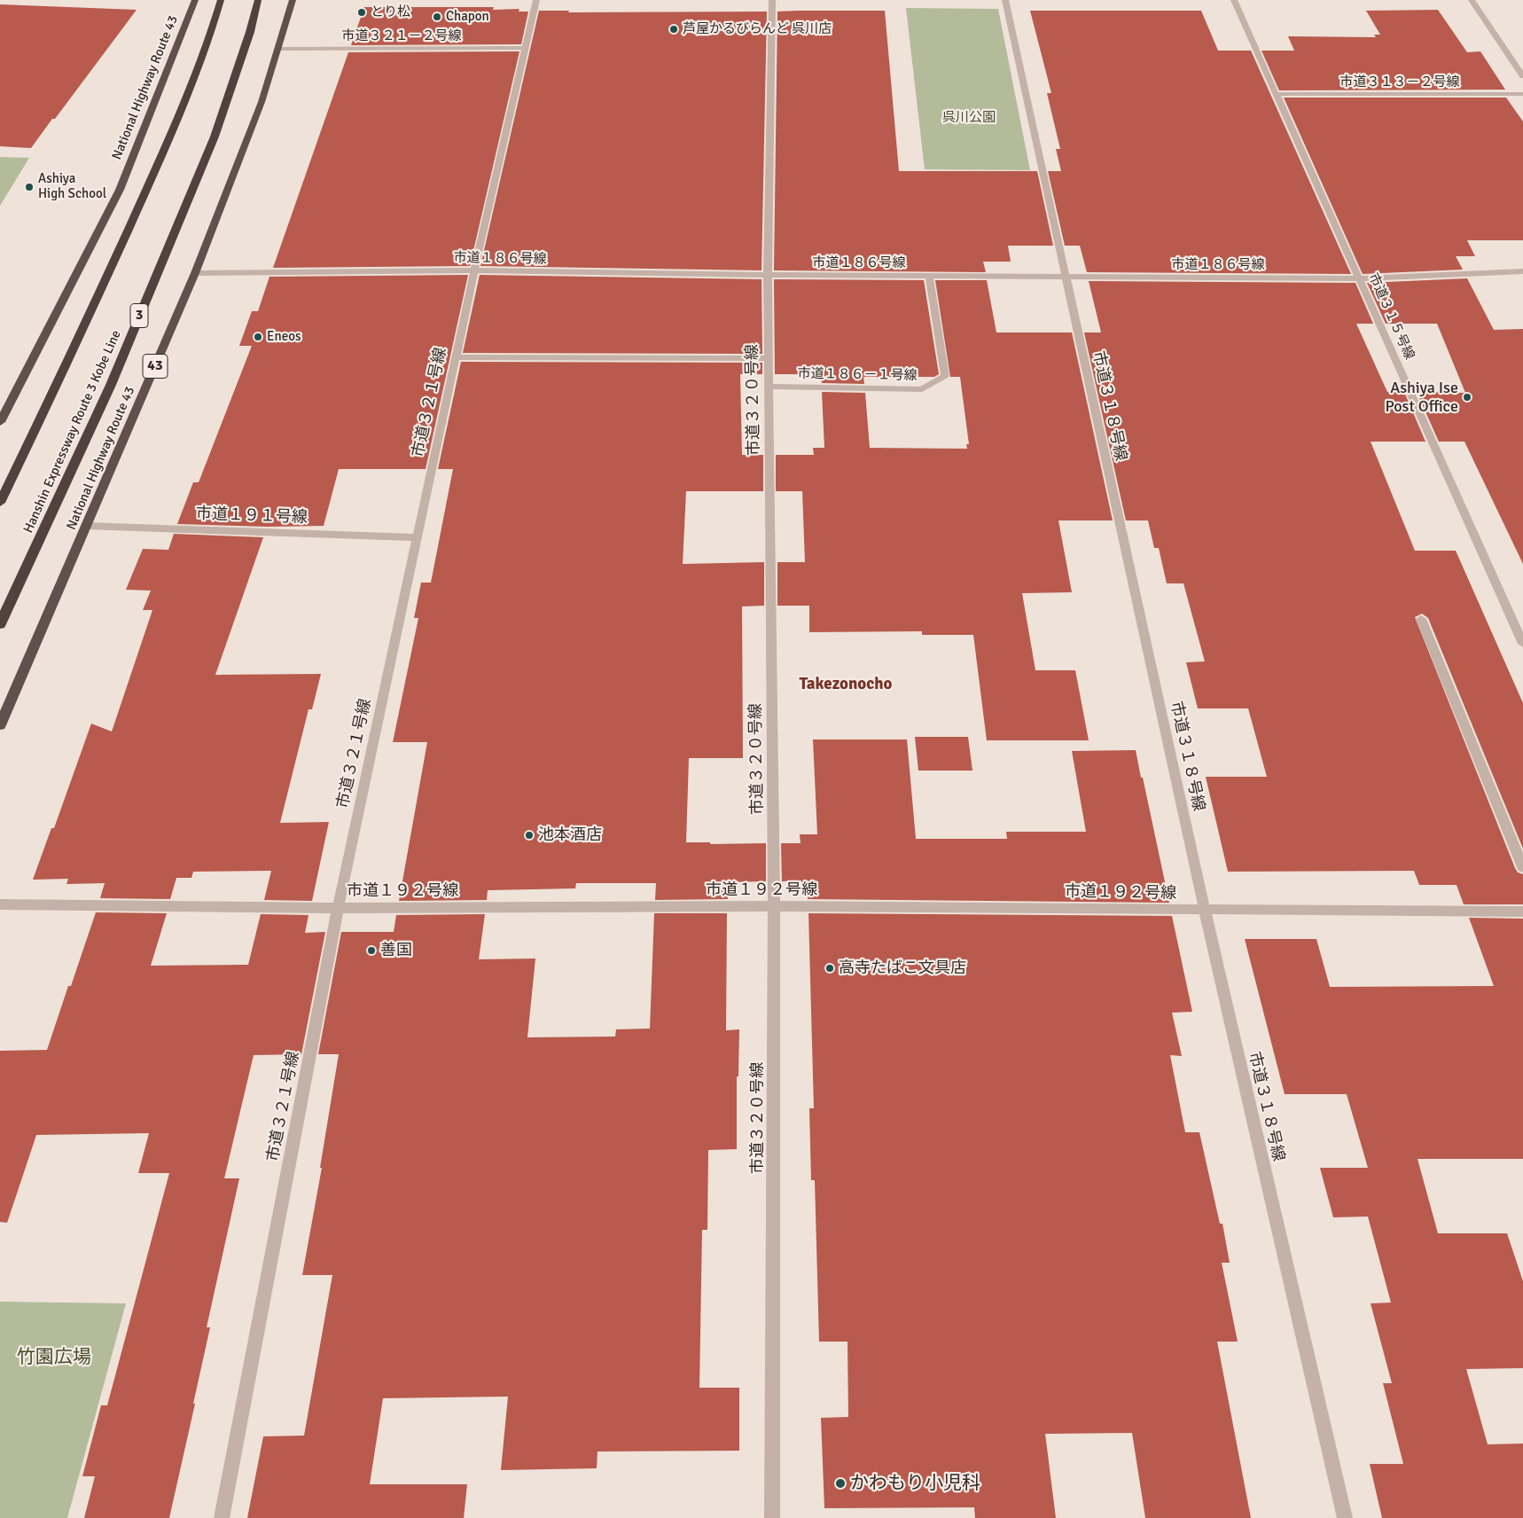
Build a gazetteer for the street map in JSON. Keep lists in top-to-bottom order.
{
  "streets": {
    "highway": [
      "National Highway Route 43",
      "3",
      "43",
      "Hanshin Expressway Route 3 Kobe Line"
    ],
    "street": [
      "市道３２１－２号線",
      "市道３１３－２号線",
      "市道１８６号線",
      "市道３１５号線",
      "市道１８６－１号線",
      "市道３２０号線",
      "市道３２１号線",
      "市道３１８号線",
      "市道１９１号線",
      "市道１９２号線"
    ]
  },
  "crossings": [
    ["市道３２１－２号線", "National Highway Route 43"],
    ["市道３２１－２号線", "市道３２１号線"],
    ["市道３１３－２号線", "市道３１５号線"],
    ["National Highway Route 43", "市道１８６号線"],
    ["National Highway Route 43", "市道１９１号線"],
    ["市道１８６号線", "市道３１５号線"],
    ["市道１８６号線", "市道１８６－１号線"],
    ["市道１８６号線", "市道３２０号線"],
    ["市道１８６号線", "市道３２１号線"],
    ["市道１８６号線", "市道３１８号線"],
    ["市道１８６－１号線", "市道３２０号線"],
    ["市道３２０号線", "市道１９２号線"],
    ["市道３２１号線", "市道１９１号線"],
    ["市道３２１号線", "市道１９２号線"],
    ["市道３１８号線", "市道１９２号線"]
  ],
  "districts": ["Takezonocho"],
  "parks": ["呉川公園", "竹園広場"],
  "places": [
    "とり松",
    "Chapon",
    "芦屋かるびらんど 呉川店",
    "Ashiya High School",
    "Eneos",
    "Ashiya Ise Post Office",
    "池本酒店",
    "善国",
    "高寺たばこ文具店",
    "かわもり小児科"
  ]
}
